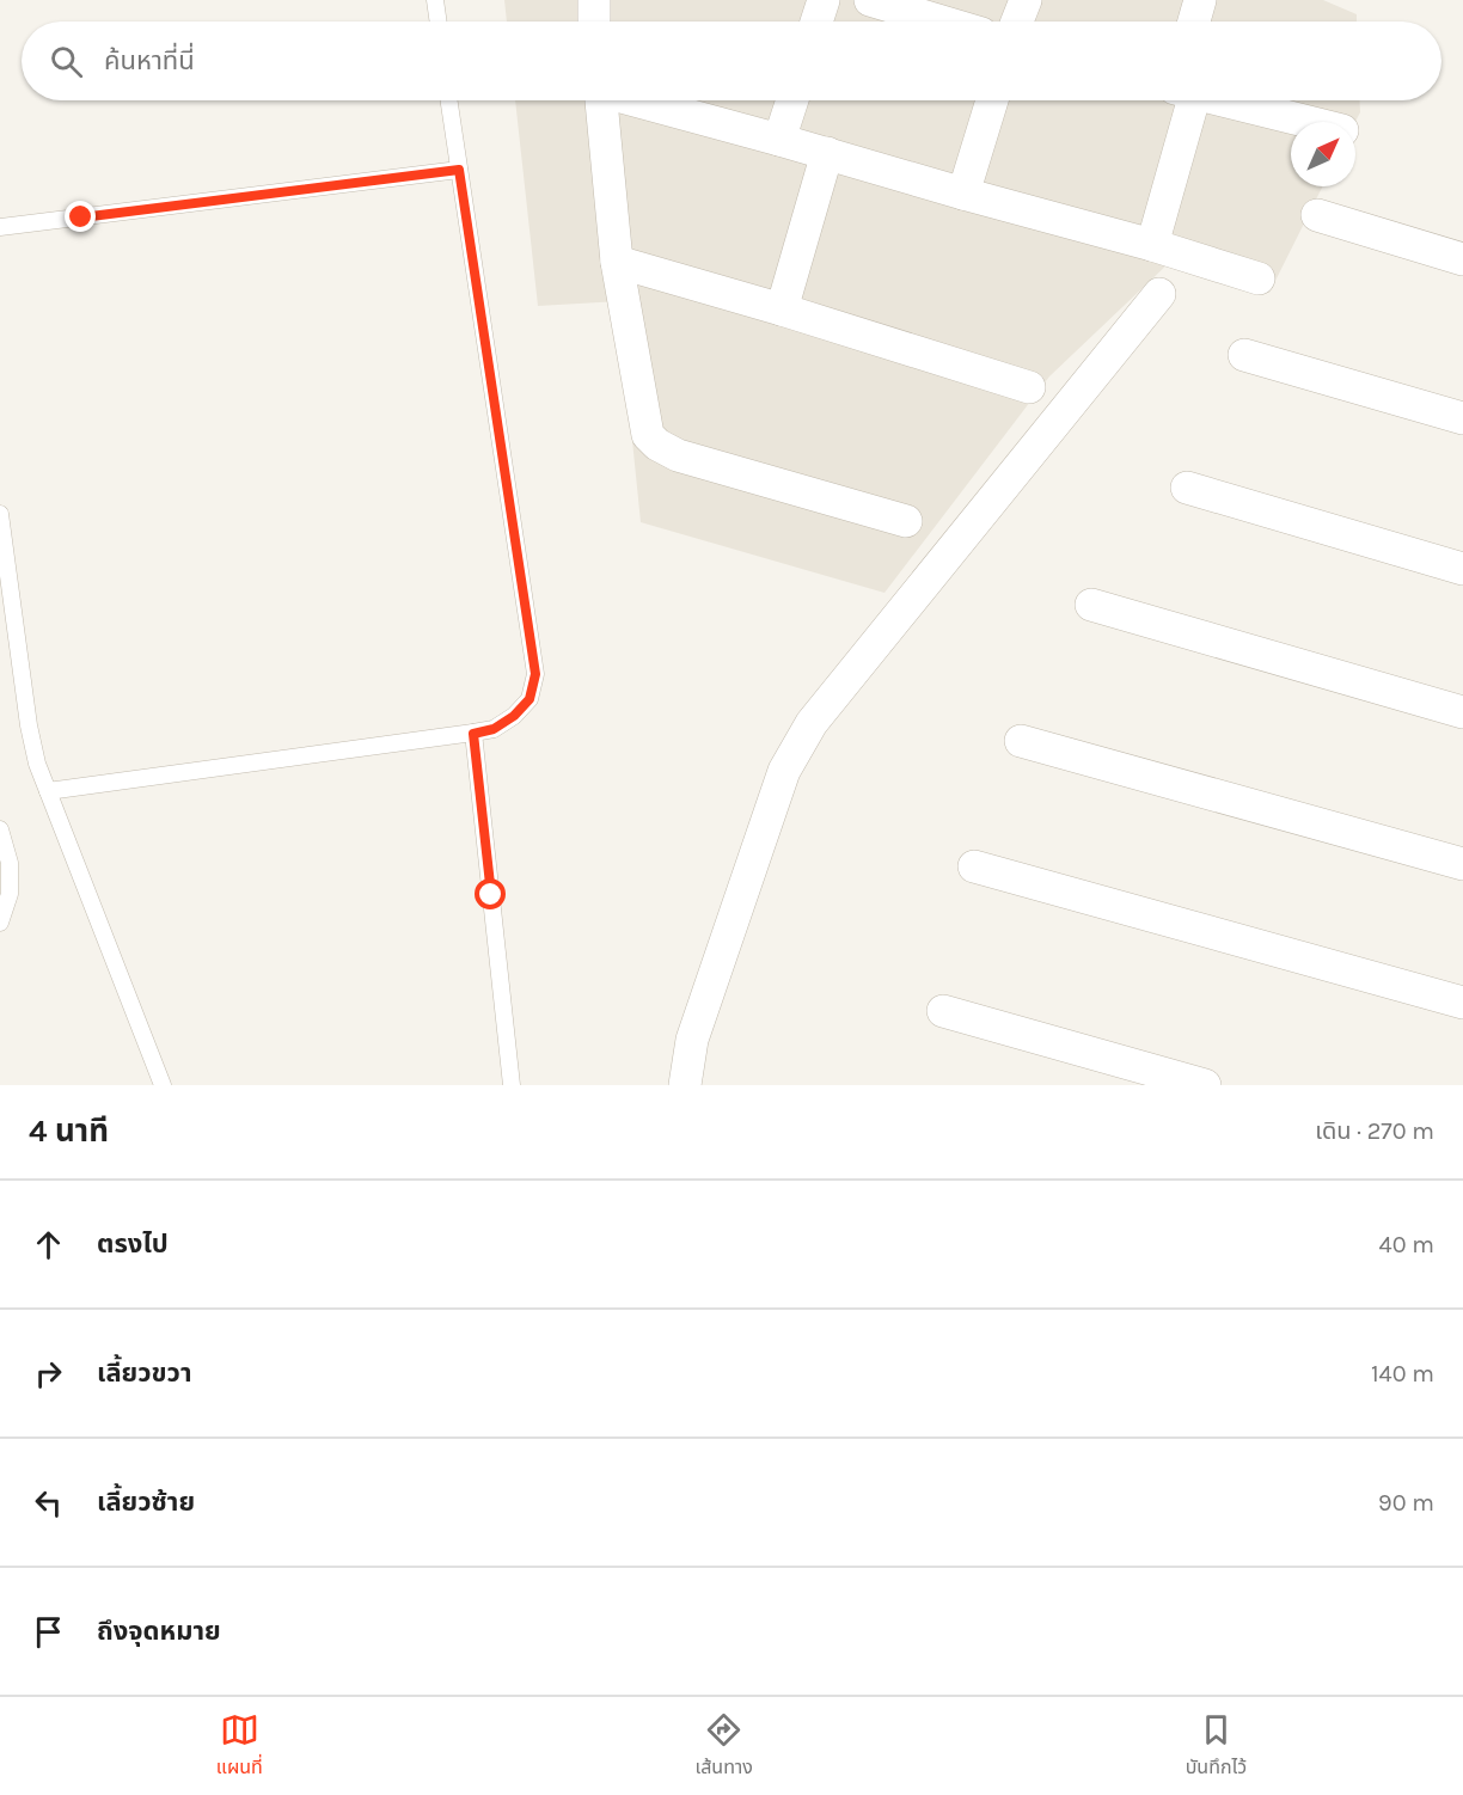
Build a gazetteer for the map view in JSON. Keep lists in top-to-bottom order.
{
  "north": "top right",
  "page": {
    "search": "ค้นหาที่นี่",
    "heading": ["4 นาที", "เดิน · 270 m"],
    "list": [
      ["ตรงไป", "40 m"],
      ["เลี้ยวขวา", "140 m"],
      ["เลี้ยวซ้าย", "90 m"],
      "ถึงจุดหมาย"
    ],
    "nav": ["แผนที่", "เส้นทาง", "บันทึกไว้"]
  }
}
